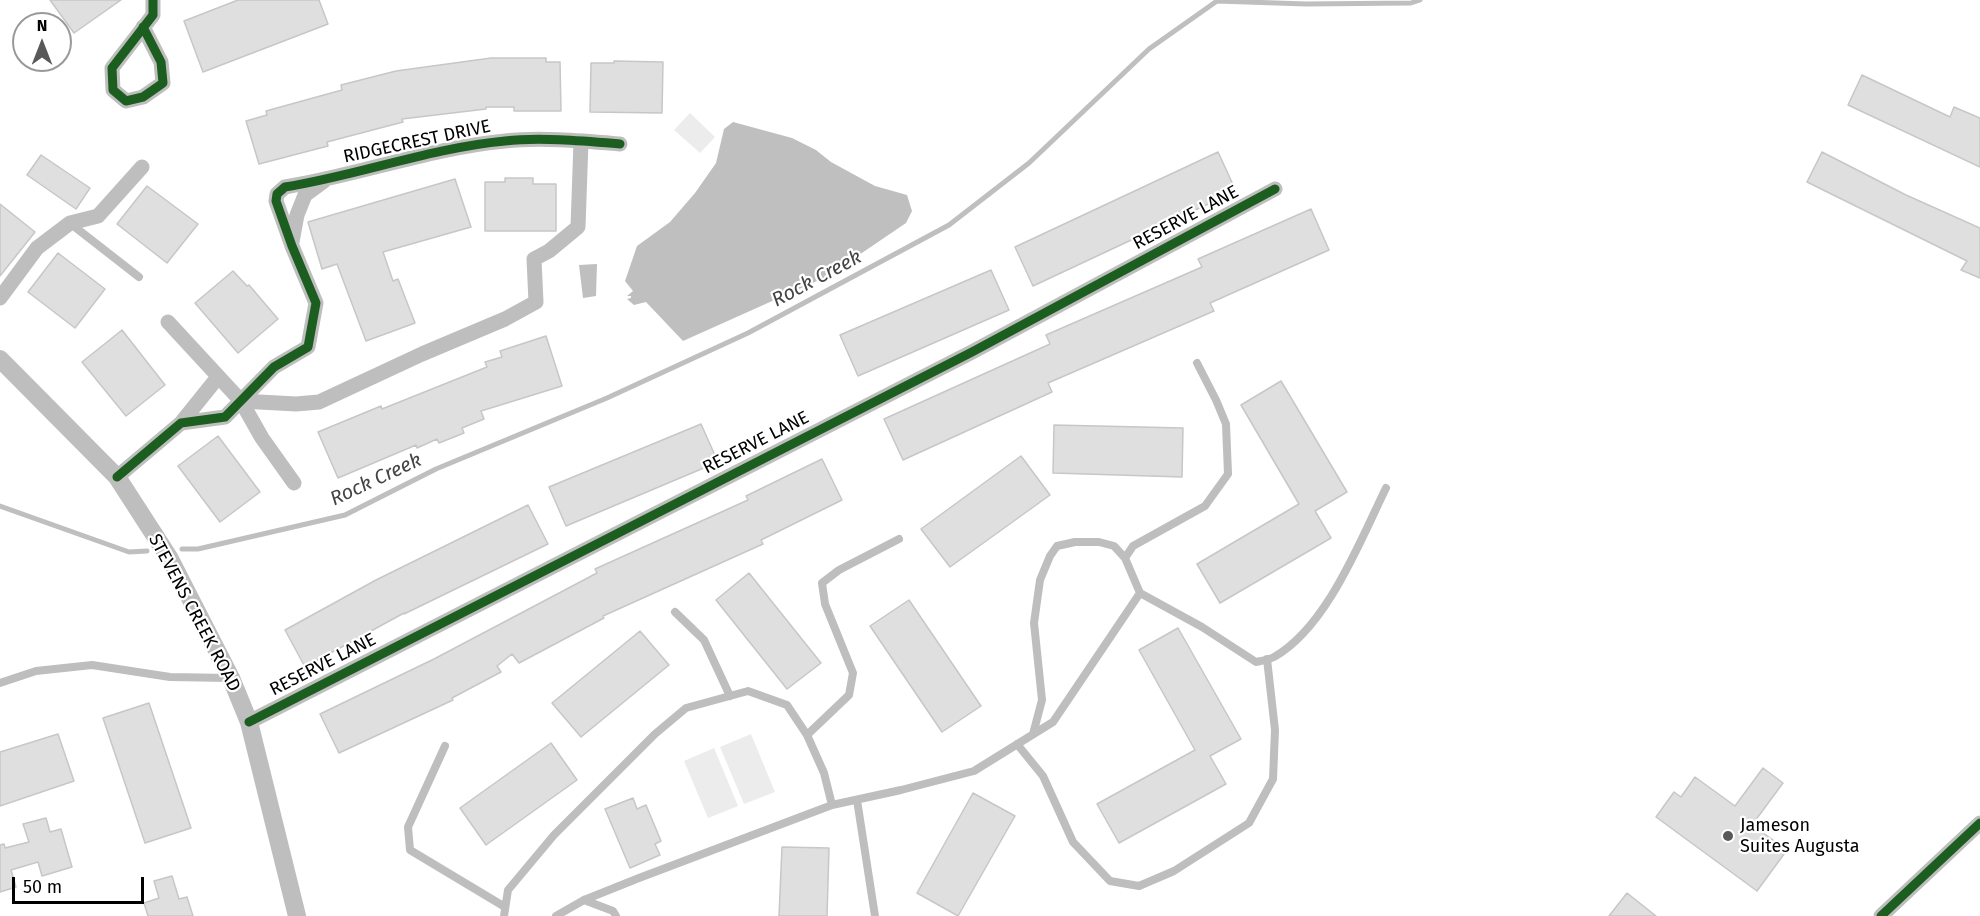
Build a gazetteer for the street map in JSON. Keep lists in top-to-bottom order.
{
  "streets": {
    "street": ["RIDGECREST DRIVE", "RESERVE LANE", "STEVENS CREEK ROAD"]
  },
  "crossings": [
    ["RESERVE LANE", "STEVENS CREEK ROAD"]
  ],
  "water": ["Rock Creek"],
  "places": ["Jameson Suites Augusta"],
  "scale_bar": "50 m",
  "north": "top"
}
